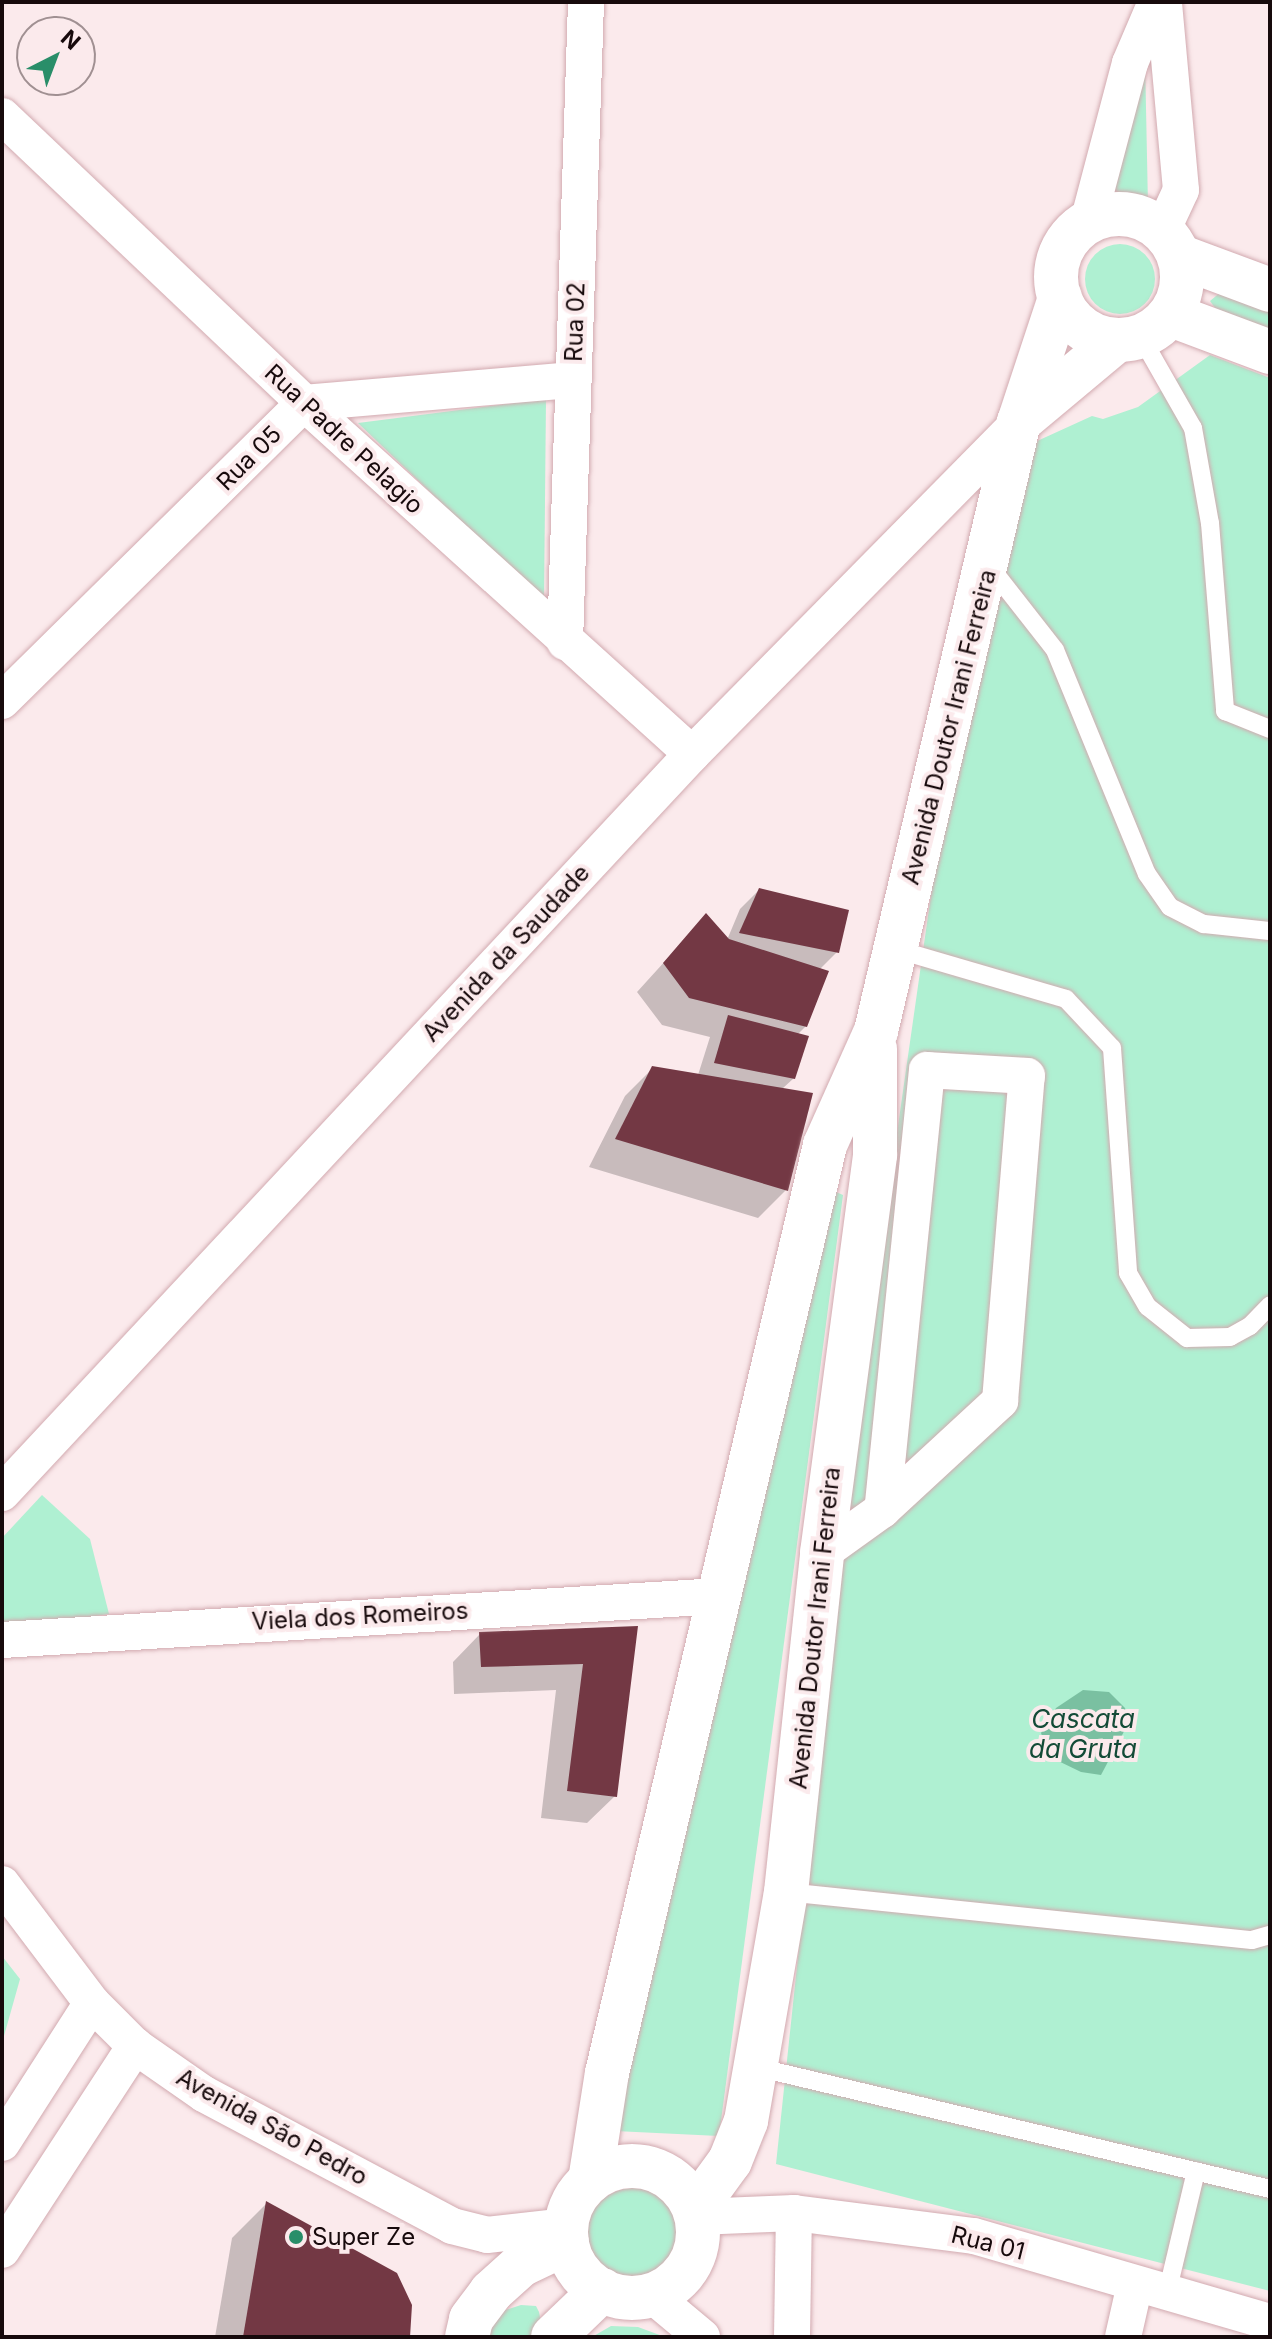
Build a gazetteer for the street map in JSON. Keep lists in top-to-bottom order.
{
  "streets": {
    "street": [
      "Rua 02",
      "Rua Padre Pelagio",
      "Rua 05",
      "Avenida Doutor Irani Ferreira",
      "Avenida da Saudade",
      "Viela dos Romeiros",
      "Avenida São Pedro",
      "Rua 01"
    ]
  },
  "crossings": [
    ["Rua 02", "Rua Padre Pelagio"],
    ["Rua Padre Pelagio", "Rua 05"],
    ["Rua Padre Pelagio", "Avenida da Saudade"],
    ["Avenida Doutor Irani Ferreira", "Avenida da Saudade"],
    ["Avenida Doutor Irani Ferreira", "Viela dos Romeiros"],
    ["Avenida Doutor Irani Ferreira", "Avenida São Pedro"],
    ["Avenida Doutor Irani Ferreira", "Rua 01"],
    ["Avenida São Pedro", "Rua 01"]
  ],
  "water": ["Cascata da Gruta"],
  "places": ["Super Ze"],
  "north": "top right"
}
